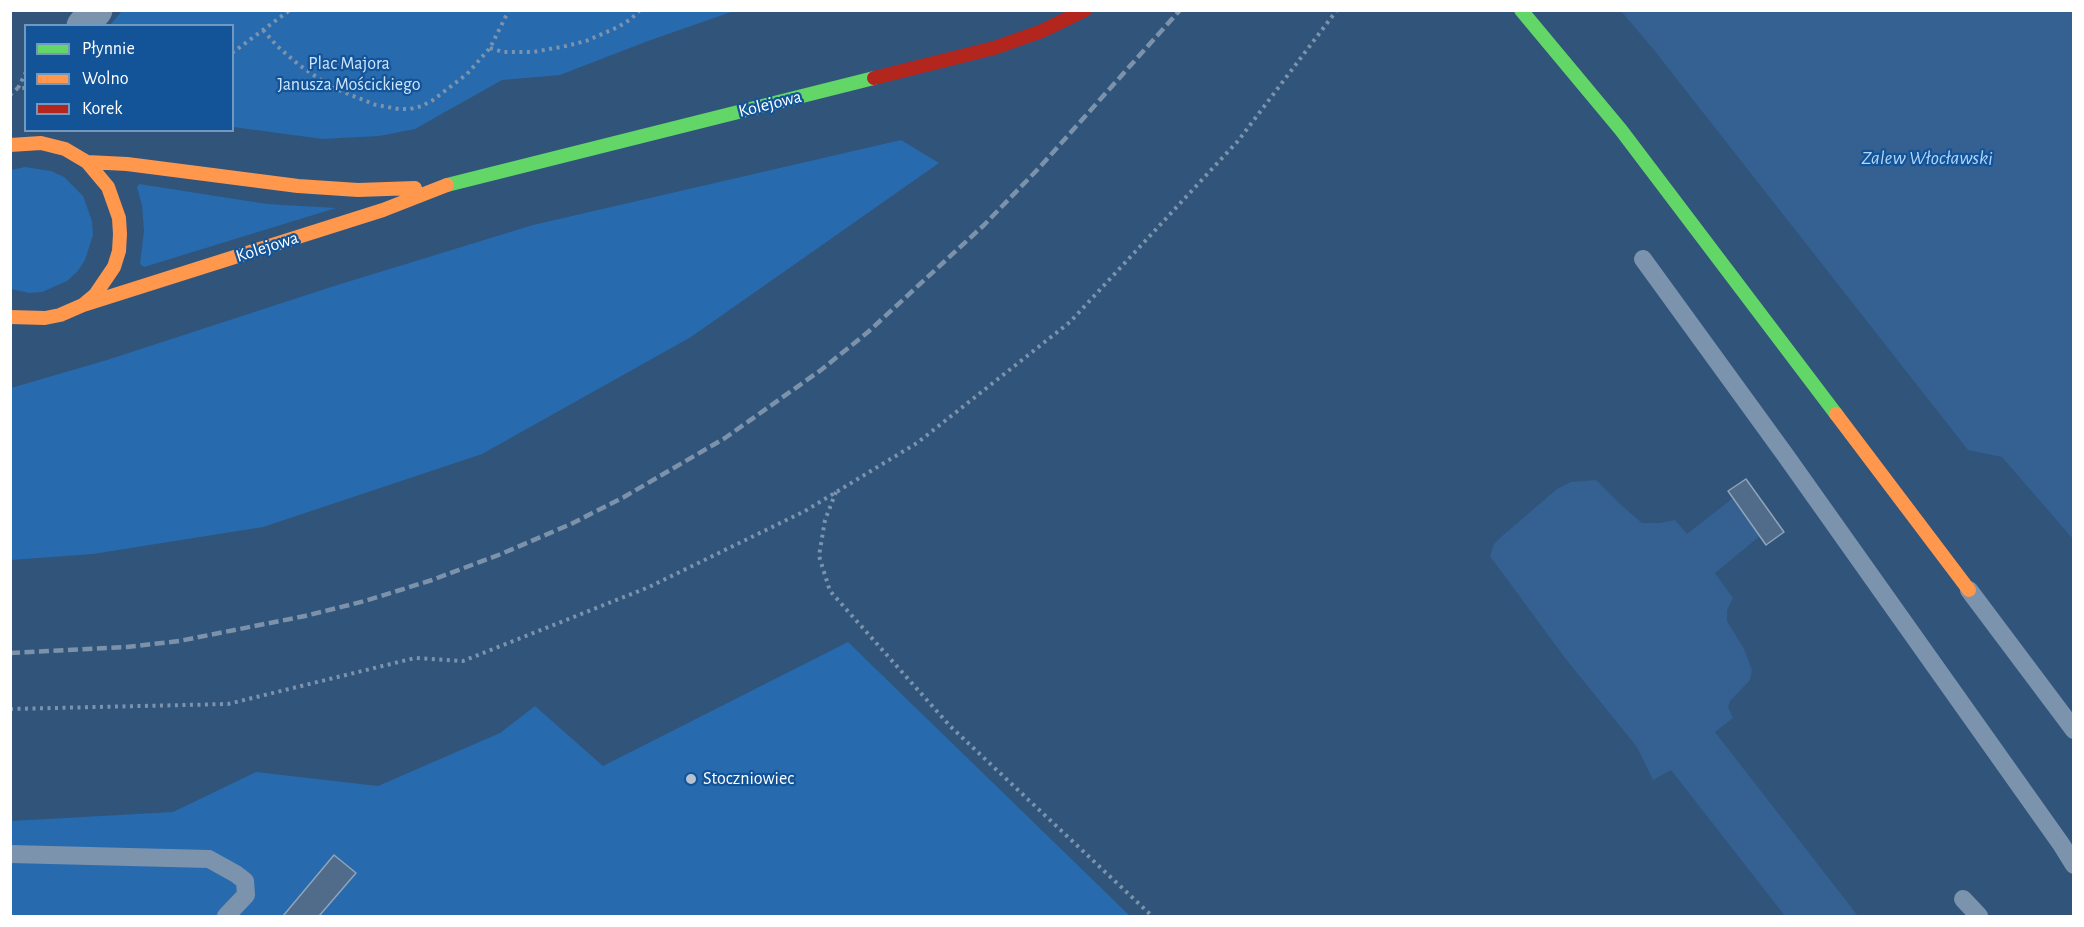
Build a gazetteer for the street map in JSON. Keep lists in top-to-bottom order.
{
  "streets": {
    "main road": ["Kolejowa"]
  },
  "water": ["Zalew Włocławski"],
  "parks": ["Plac Majora Janusza Mościckiego"],
  "places": ["Stoczniowiec"],
  "legend": ["Płynnie", "Wolno", "Korek"]
}
